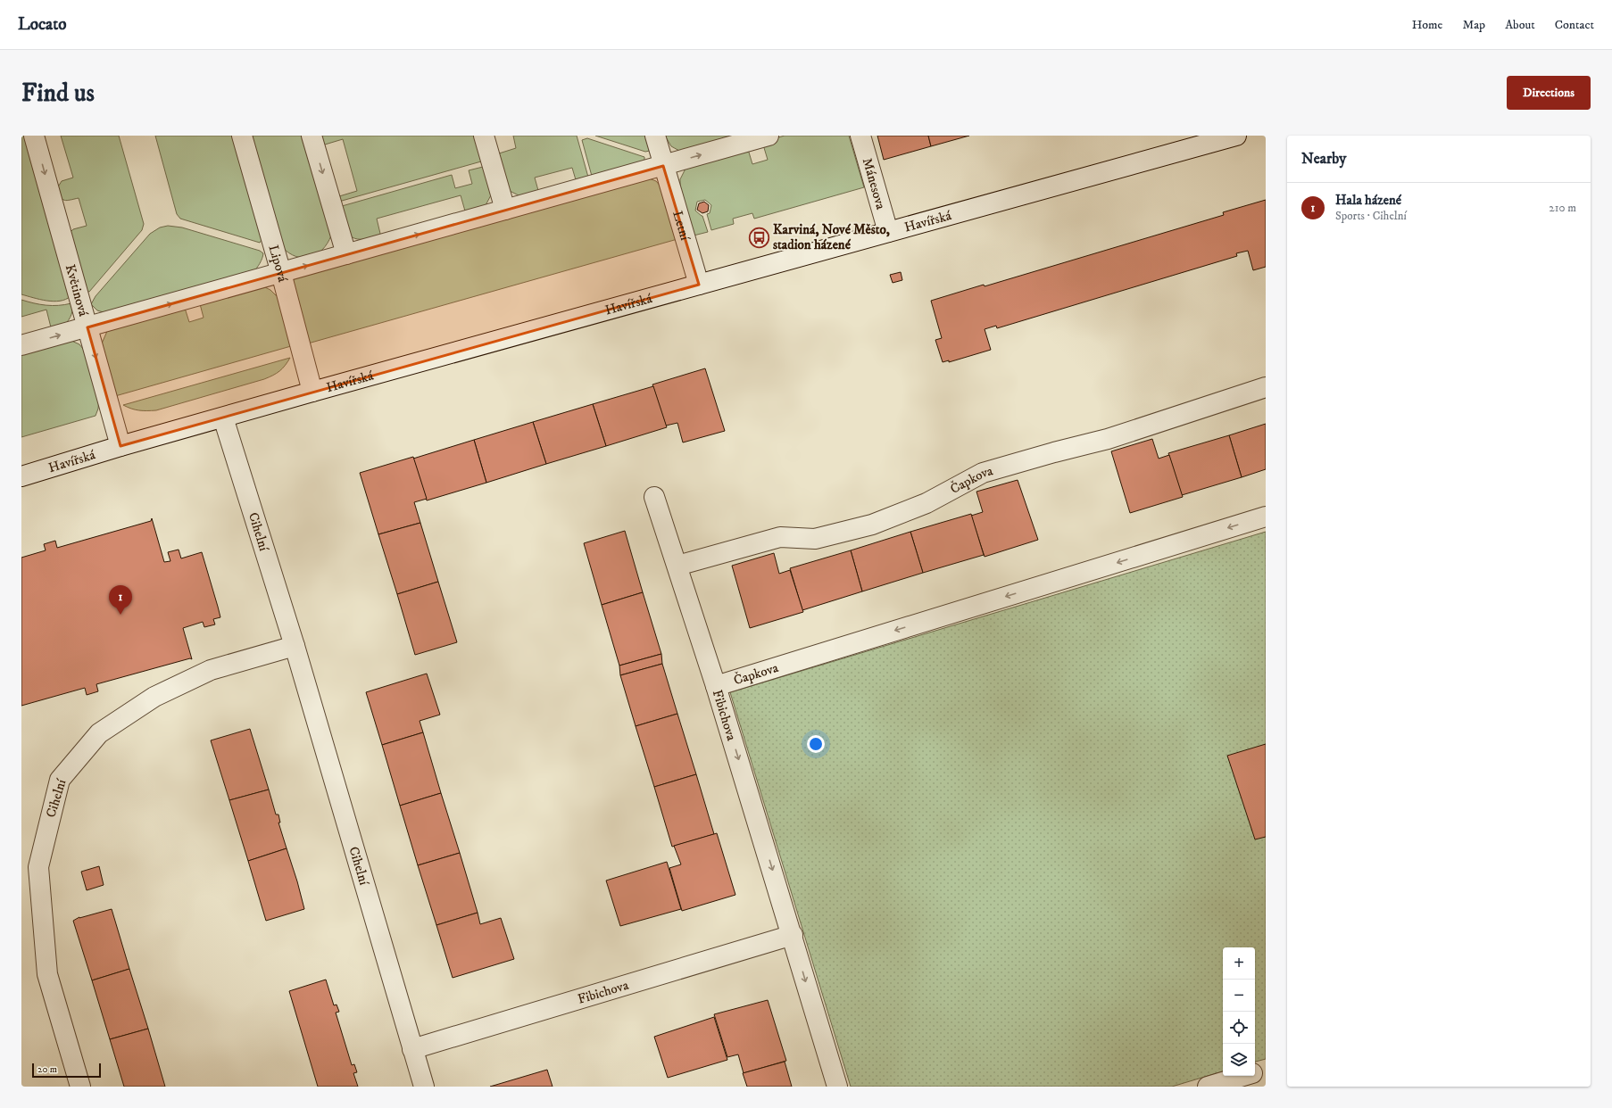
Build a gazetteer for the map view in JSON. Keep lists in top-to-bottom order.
{
  "streets": {
    "street": [
      "Mánesova",
      "Havířská",
      "Letní",
      "Lipová",
      "Květinová",
      "Čapkova",
      "Cihelní",
      "Fibichova"
    ]
  },
  "crossings": [
    ["Mánesova", "Havířská"],
    ["Havířská", "Letní"],
    ["Havířská", "Lipová"],
    ["Havířská", "Květinová"],
    ["Havířská", "Cihelní"],
    ["Čapkova", "Fibichova"],
    ["Cihelní", "Fibichova"]
  ],
  "one_way": ["Květinová", "Fibichova"],
  "places": {
    "bus stop": ["Karviná, Nové Město, stadion házené"]
  },
  "scale_bar": "20 m",
  "page": {
    "header": "Locato",
    "nav": [
      "Home",
      "Map",
      "About",
      "Contact"
    ],
    "buttons": "Directions",
    "title": "Find us",
    "heading": "Nearby",
    "list": [
      {
        "mark": "1",
        "name": "Hala házené",
        "note": "Sports · Cihelní",
        "value": "210 m"
      }
    ],
    "pins": "1",
    "map_buttons": ["+", "−"],
    "scale": "20 m"
  }
}
